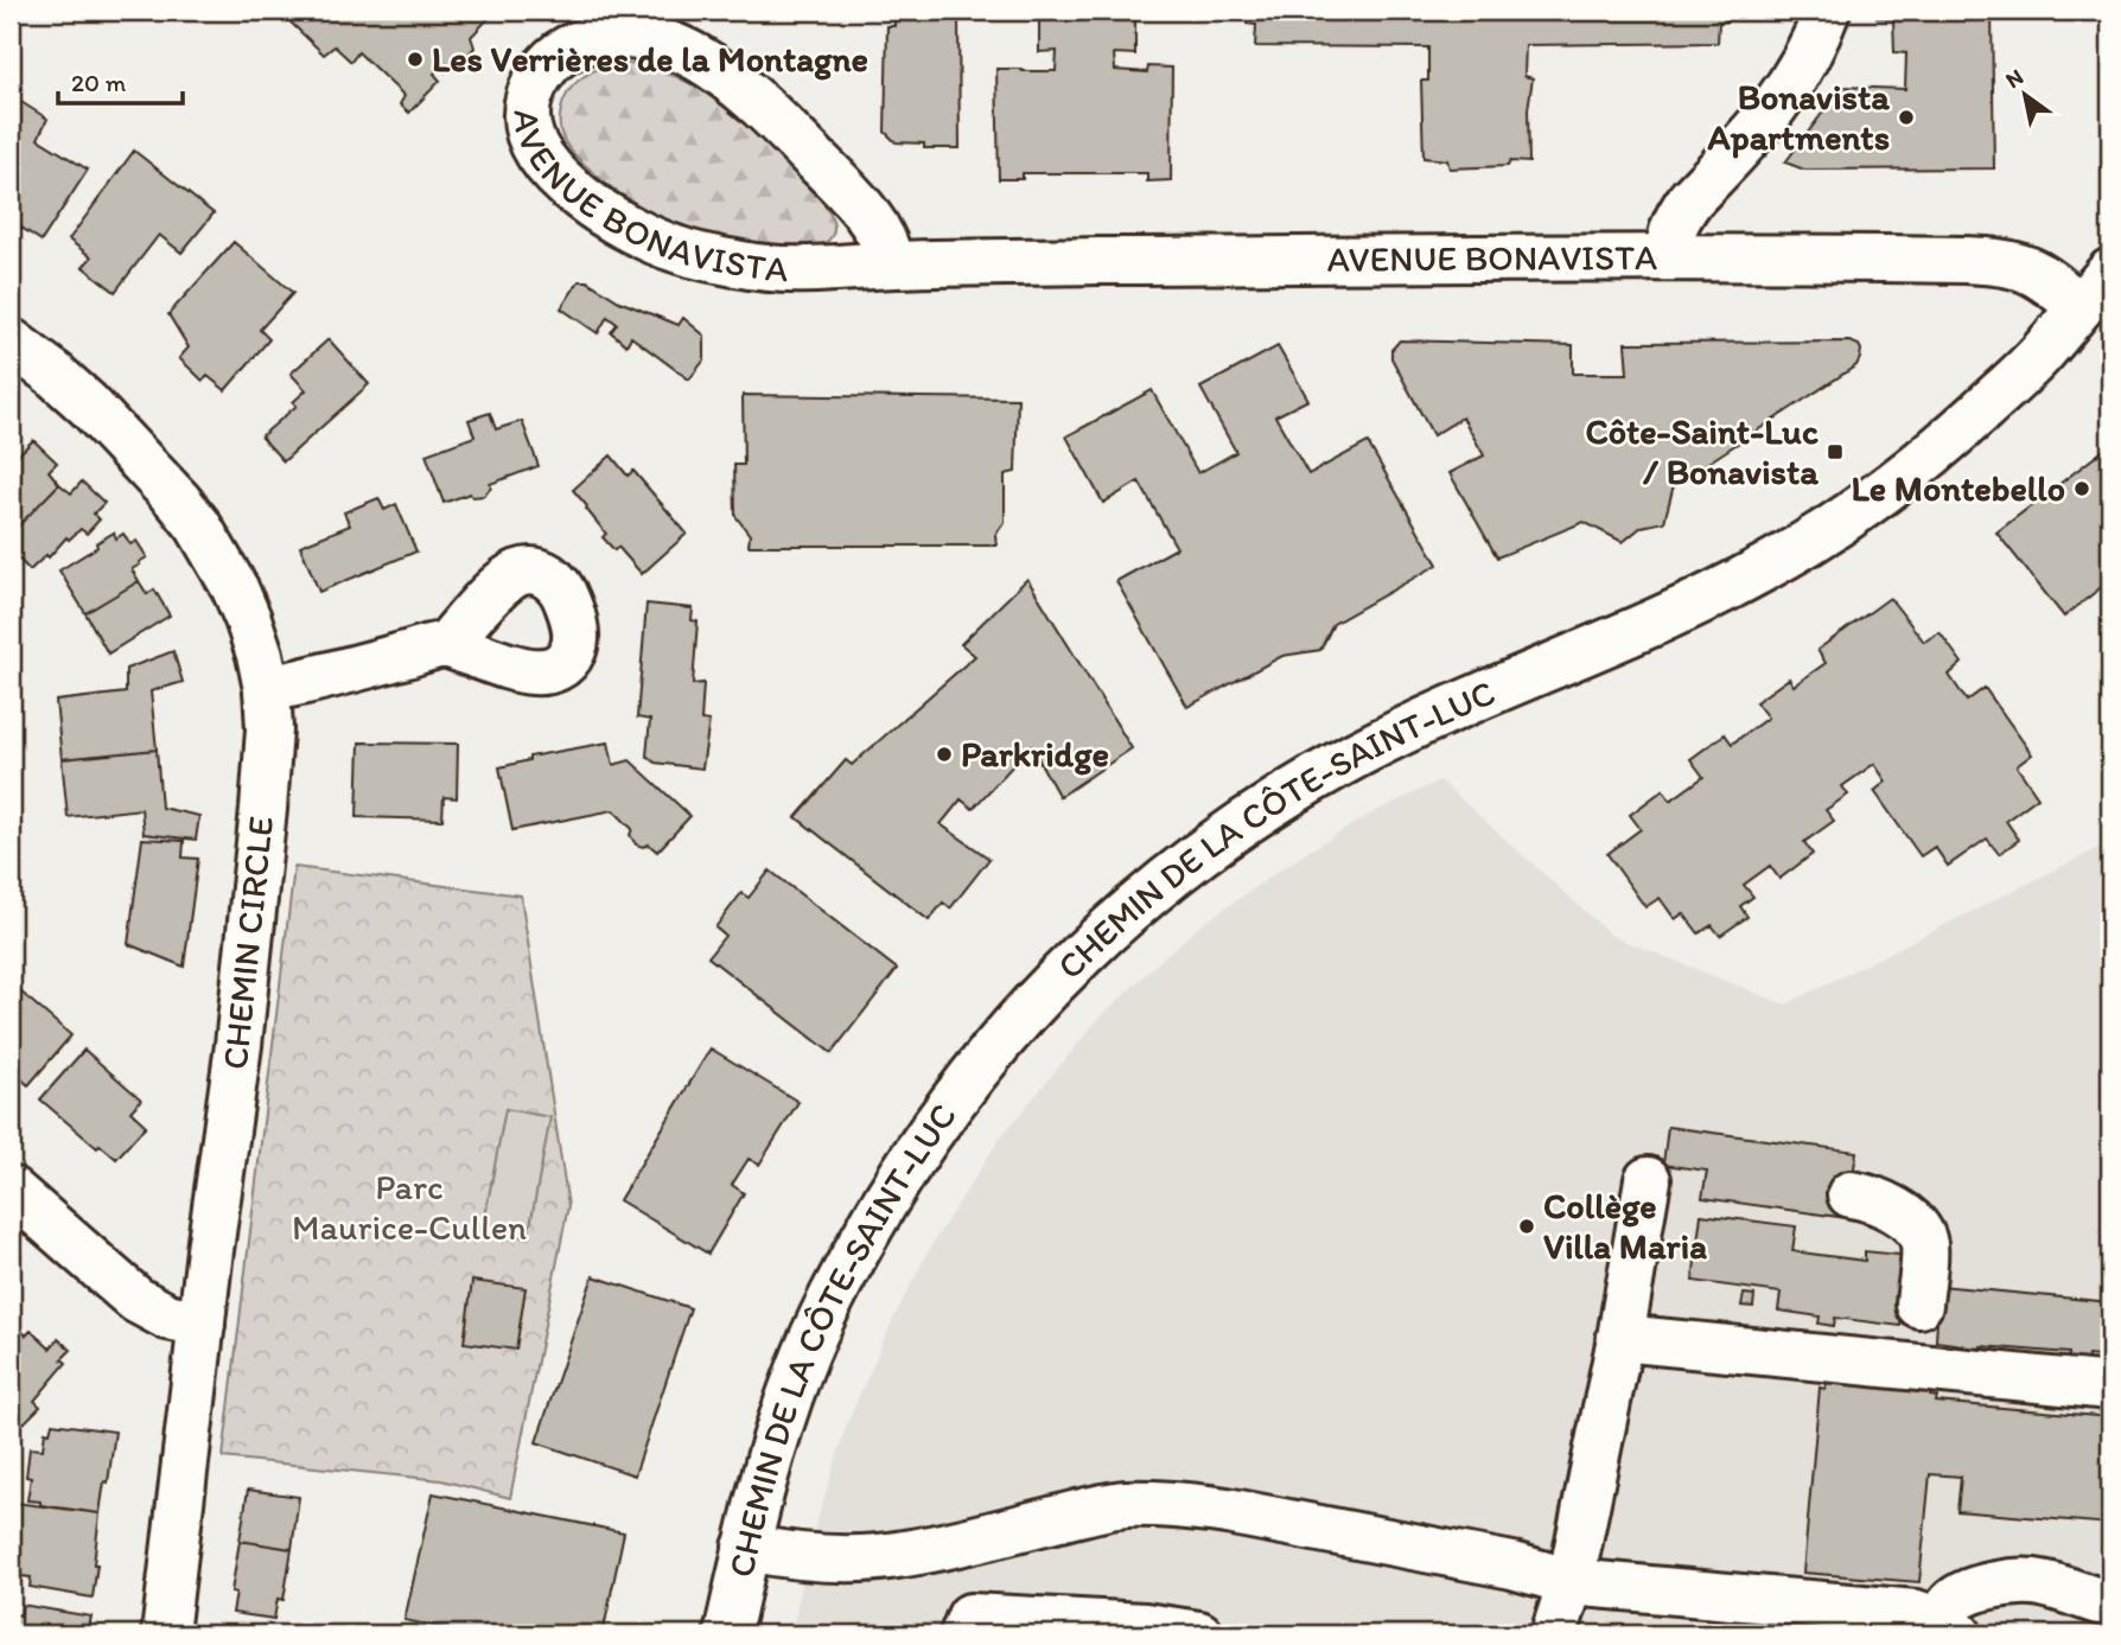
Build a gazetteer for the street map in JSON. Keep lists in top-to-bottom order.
{
  "streets": {
    "street": ["AVENUE BONAVISTA", "CHEMIN DE LA CÔTE-SAINT-LUC", "CHEMIN CIRCLE"]
  },
  "crossings": [
    ["AVENUE BONAVISTA", "CHEMIN DE LA CÔTE-SAINT-LUC"]
  ],
  "parks": ["Parc Maurice-Cullen"],
  "places": {
    "other": [
      "Les Verrières de la Montagne",
      "Bonavista Apartments",
      "Le Montebello",
      "Parkridge",
      "Collège Villa Maria"
    ],
    "transit": ["Côte-Saint-Luc / Bonavista"]
  },
  "scale_bar": "20 m",
  "north": "top left"
}
